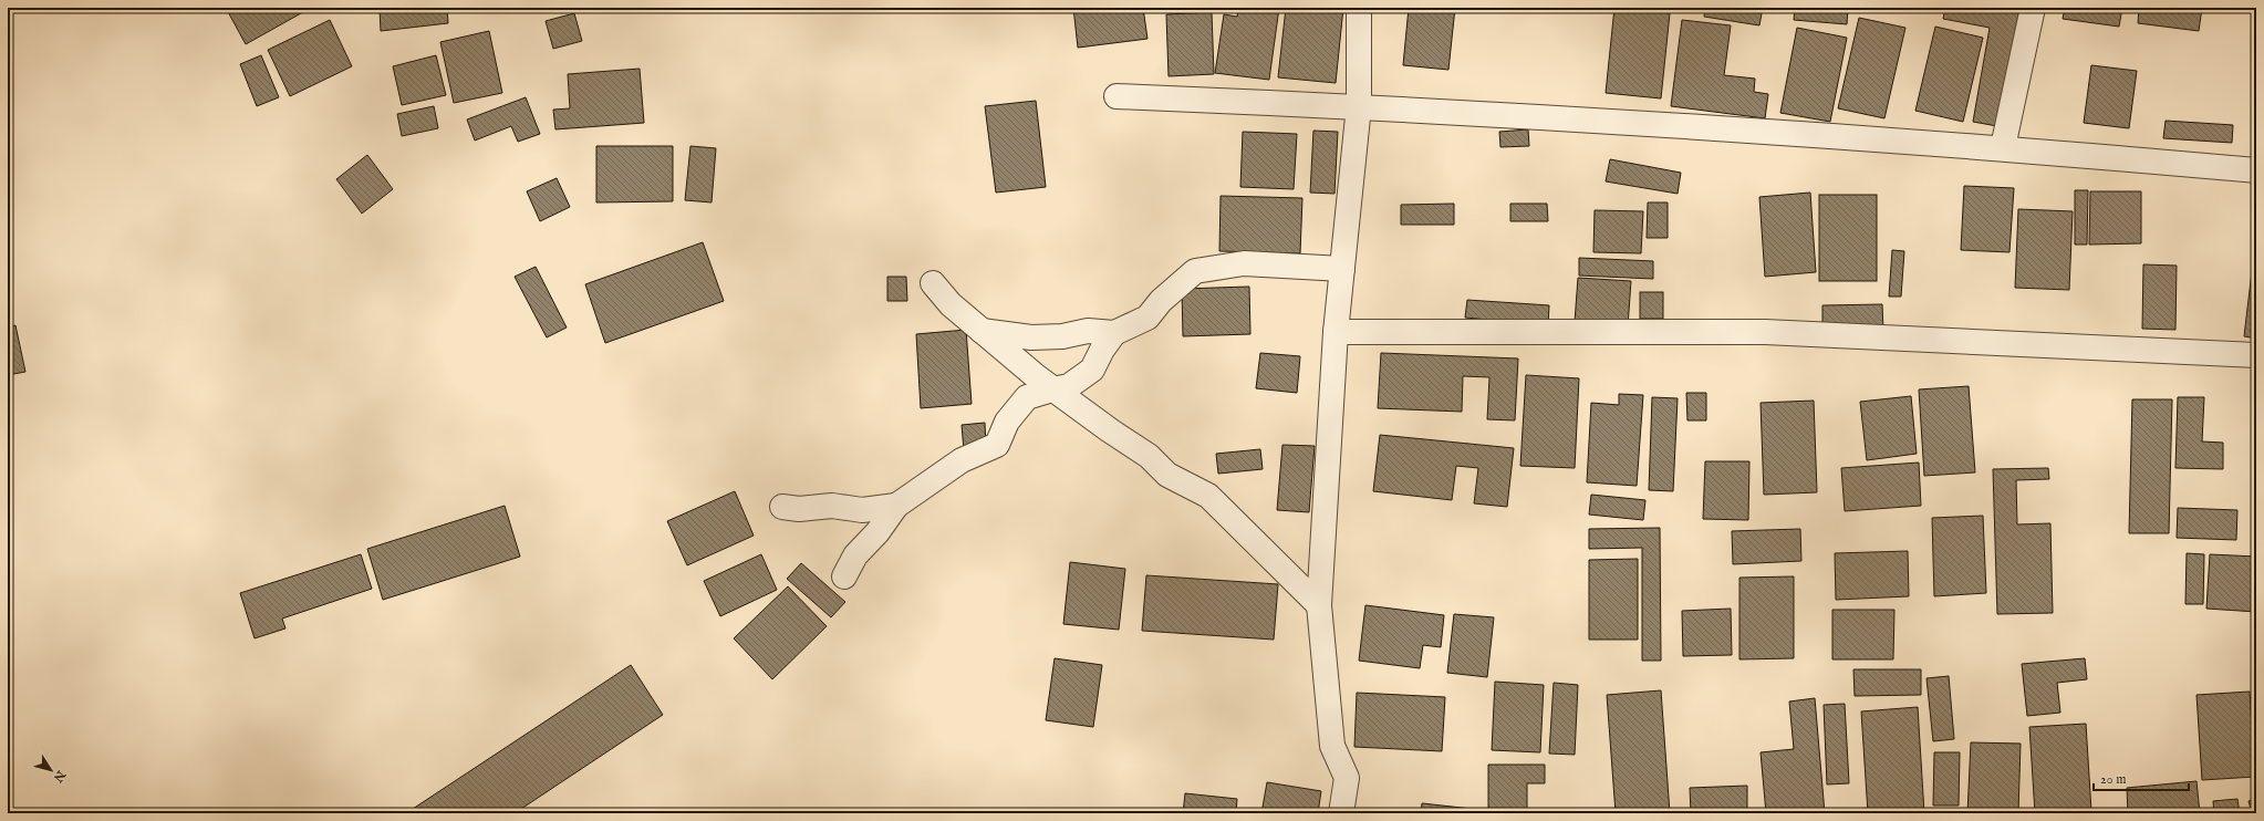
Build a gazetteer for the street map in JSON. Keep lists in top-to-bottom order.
{
  "scale_bar": "20 m",
  "north": "bottom right"
}
